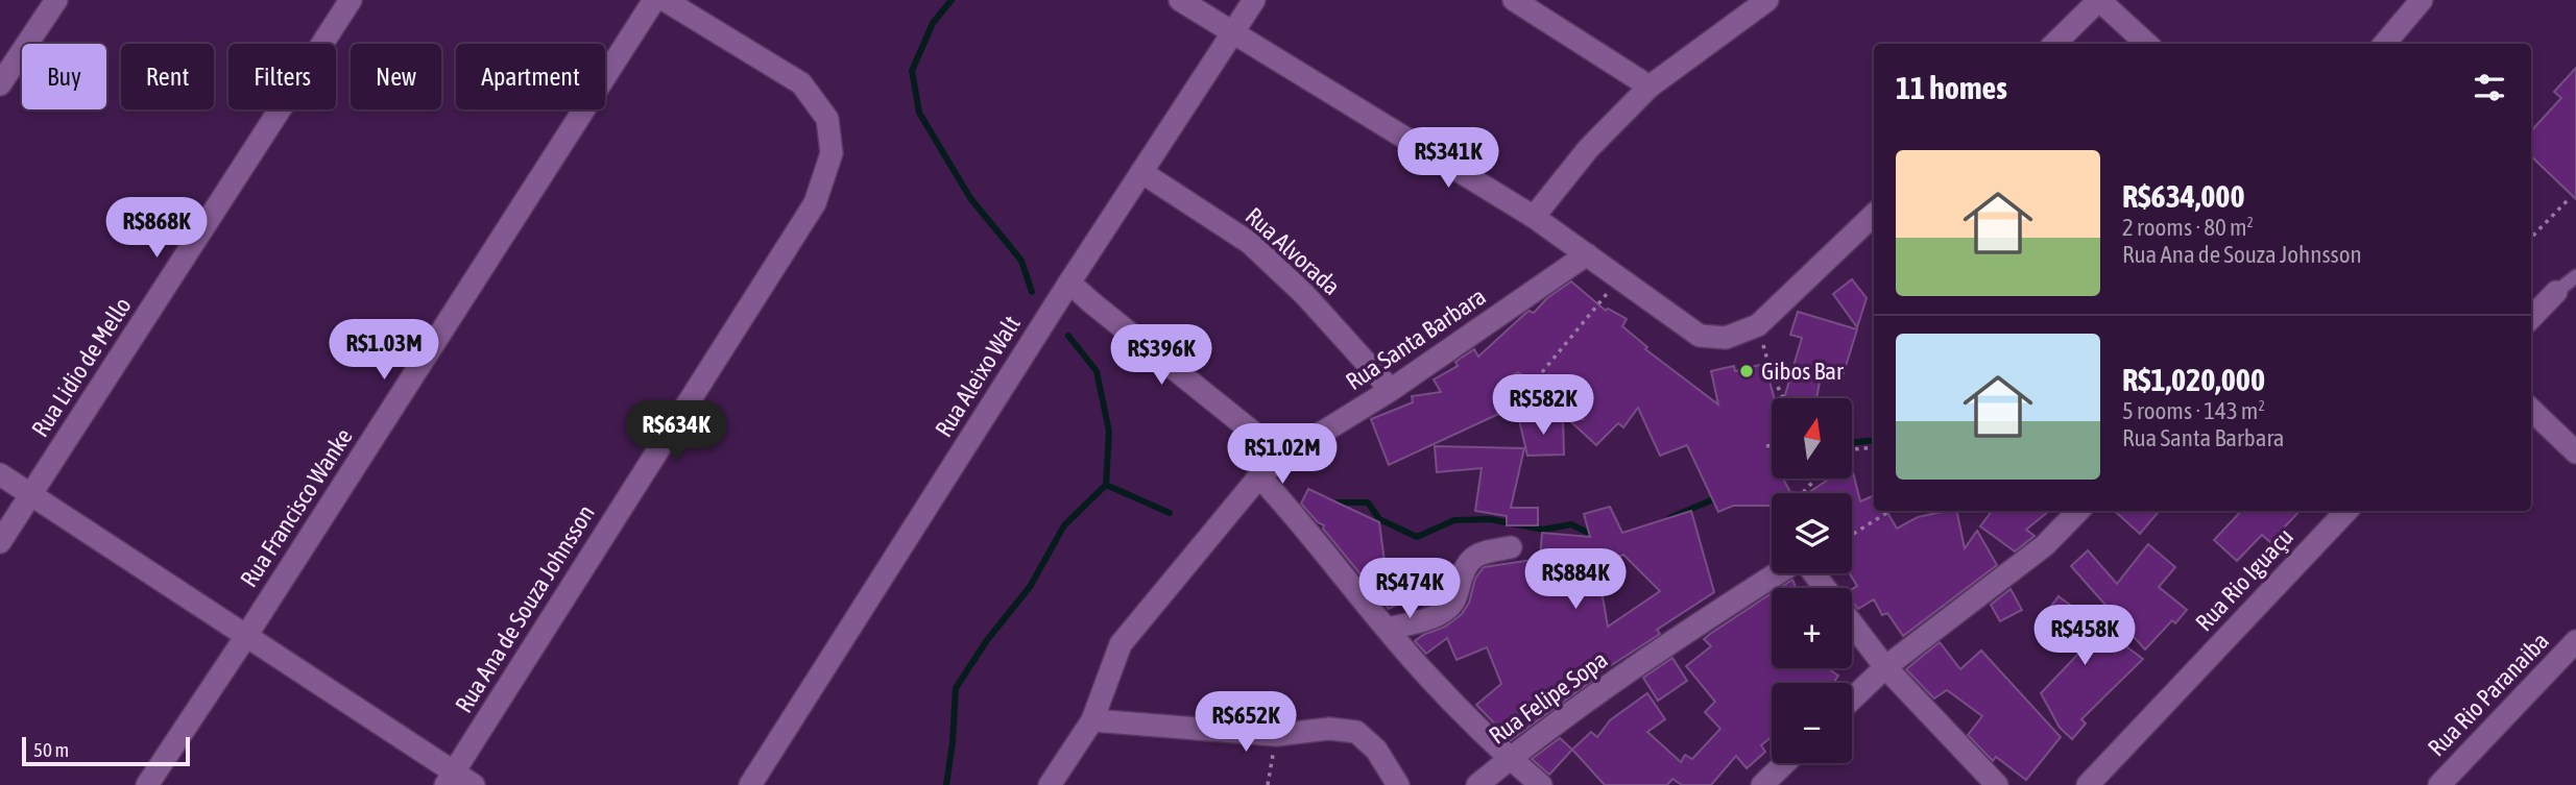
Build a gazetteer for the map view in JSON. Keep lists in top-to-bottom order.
{
  "streets": {
    "street": [
      "Rua Alvorada",
      "Rua Santa Barbara",
      "Rua Lidio de Mello",
      "Rua Aleixo Walt",
      "Rua Francisco Wanke",
      "Rua Rio Iguaçu",
      "Rua Ana de Souza Johnsson",
      "Rua Rio Paranaiba",
      "Rua Felipe Sopa"
    ]
  },
  "crossings": [
    ["Rua Alvorada", "Rua Santa Barbara"],
    ["Rua Alvorada", "Rua Aleixo Walt"]
  ],
  "places": ["Gibos Bar"],
  "scale_bar": "50 m",
  "north": "top",
  "page": {
    "chip": [
      "Buy",
      "Rent",
      "Filters",
      "New",
      "Apartment"
    ],
    "heading": "11 homes",
    "price": [
      "R$341K",
      "R$868K",
      "R$1.03M",
      "R$396K",
      "R$582K",
      "R$634K",
      "R$1.02M",
      "R$884K",
      "R$474K",
      "R$458K",
      "R$652K"
    ],
    "list": [
      {
        "name": "R$634,000",
        "note": "2 rooms · 80 m² · Rua Ana de Souza Johnsson"
      },
      {
        "name": "R$1,020,000",
        "note": "5 rooms · 143 m² · Rua Santa Barbara"
      }
    ],
    "map_buttons": ["+", "−"],
    "scale": "50 m"
  }
}
